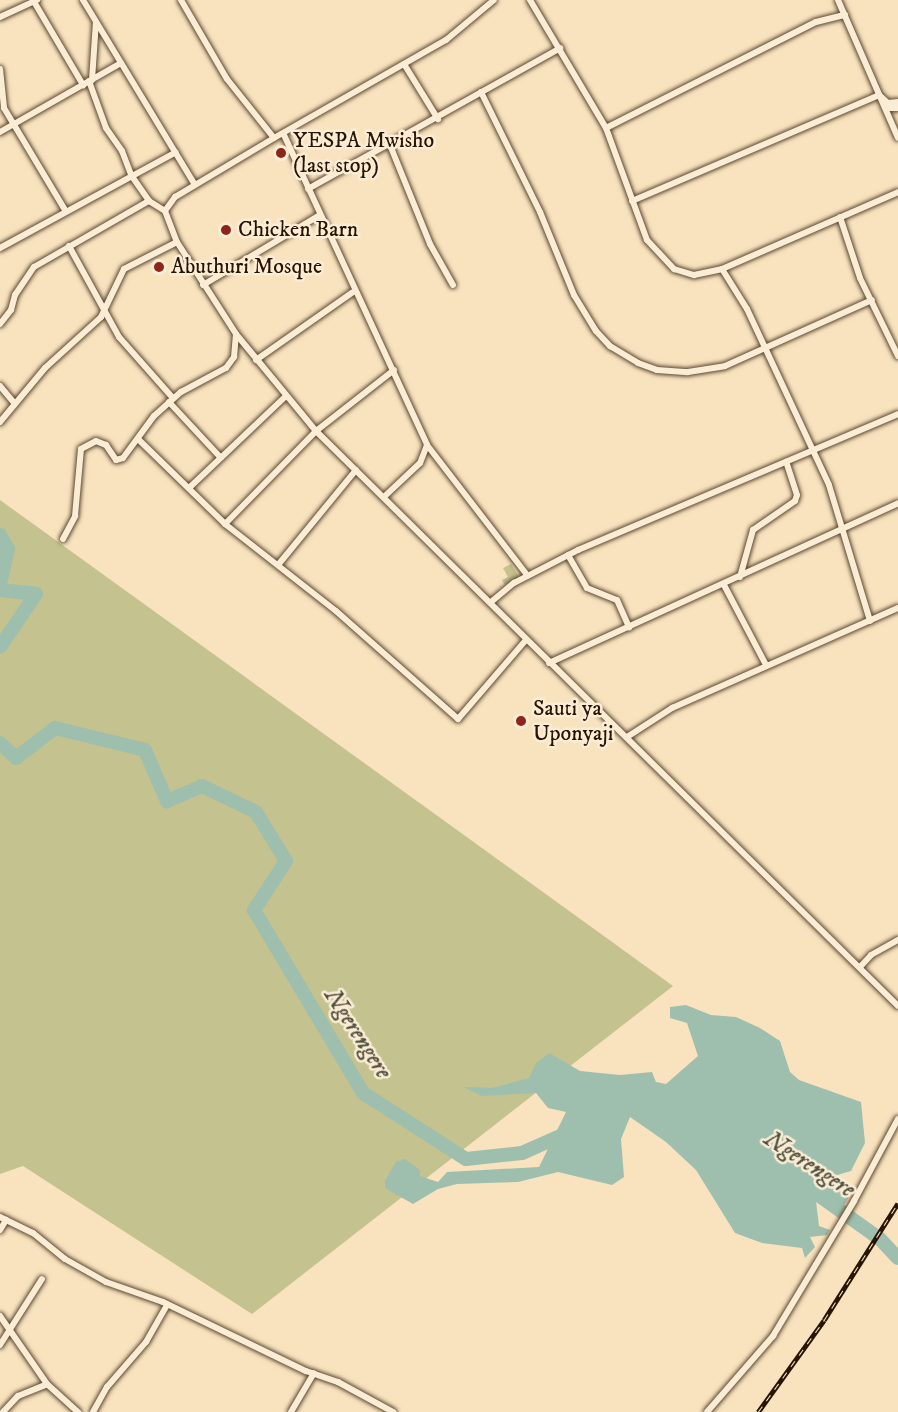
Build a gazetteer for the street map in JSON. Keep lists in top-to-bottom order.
{
  "water": ["Ngerengere"],
  "places": [
    "YESPA Mwisho (last stop)",
    "Chicken Barn",
    "Abuthuri Mosque",
    "Sauti ya Uponyaji"
  ]
}
